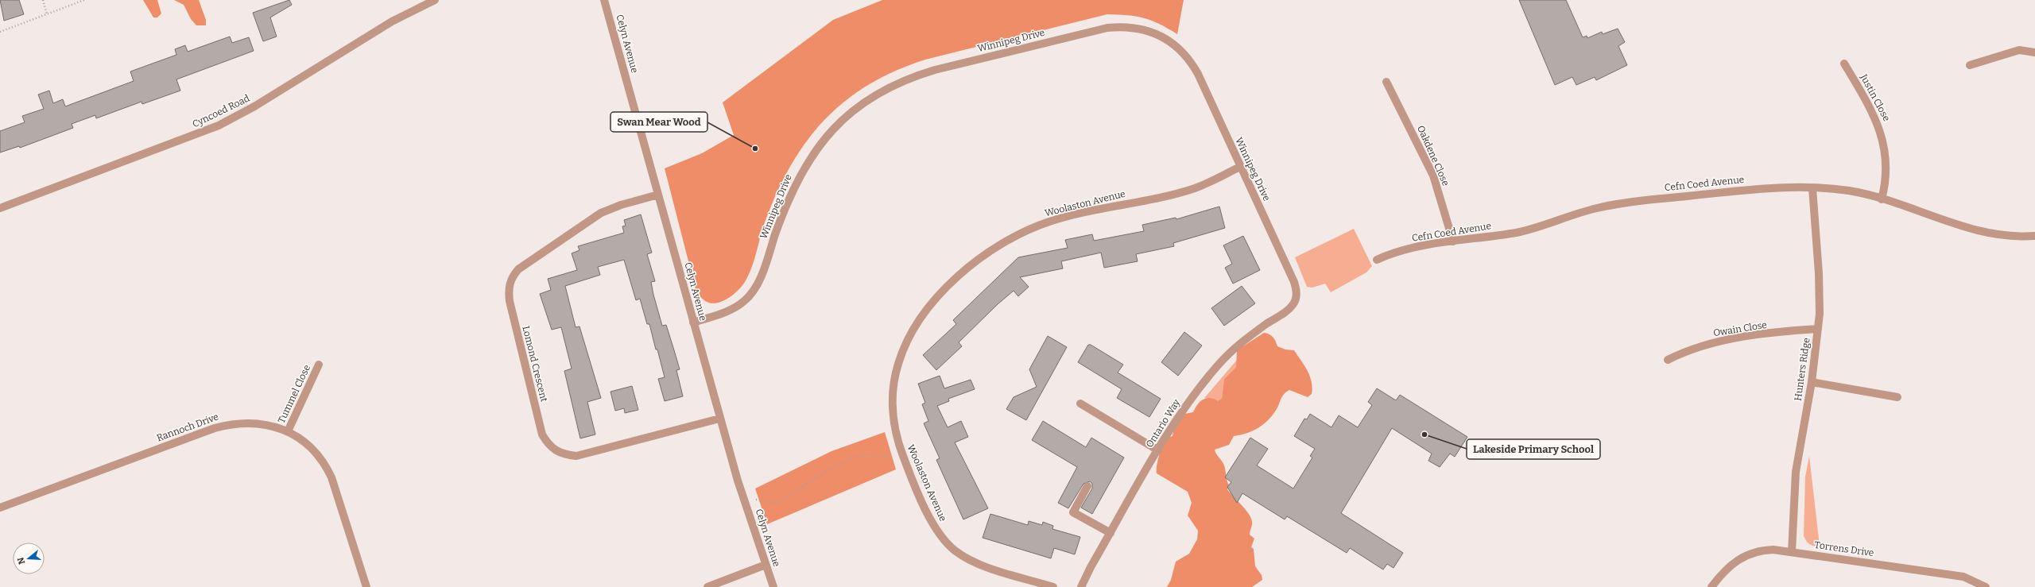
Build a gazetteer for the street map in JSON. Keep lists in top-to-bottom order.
{
  "streets": {
    "street": [
      "Winnipeg Drive",
      "Celyn Avenue",
      "Justin Close",
      "Cyncoed Road",
      "Oakdene Close",
      "Cefn Coed Avenue",
      "Woolaston Avenue",
      "Owain Close",
      "Lomond Crescent",
      "Hunters Ridge",
      "Tummel Close",
      "Ontario Way",
      "Rannoch Drive",
      "Torrens Drive"
    ]
  },
  "crossings": [
    ["Winnipeg Drive", "Celyn Avenue"],
    ["Winnipeg Drive", "Woolaston Avenue"],
    ["Winnipeg Drive", "Ontario Way"],
    ["Celyn Avenue", "Lomond Crescent"],
    ["Justin Close", "Cefn Coed Avenue"],
    ["Oakdene Close", "Cefn Coed Avenue"],
    ["Cefn Coed Avenue", "Hunters Ridge"],
    ["Owain Close", "Hunters Ridge"],
    ["Hunters Ridge", "Torrens Drive"],
    ["Tummel Close", "Rannoch Drive"]
  ],
  "places": ["Swan Mear Wood", "Lakeside Primary School"],
  "north": "left"
}
